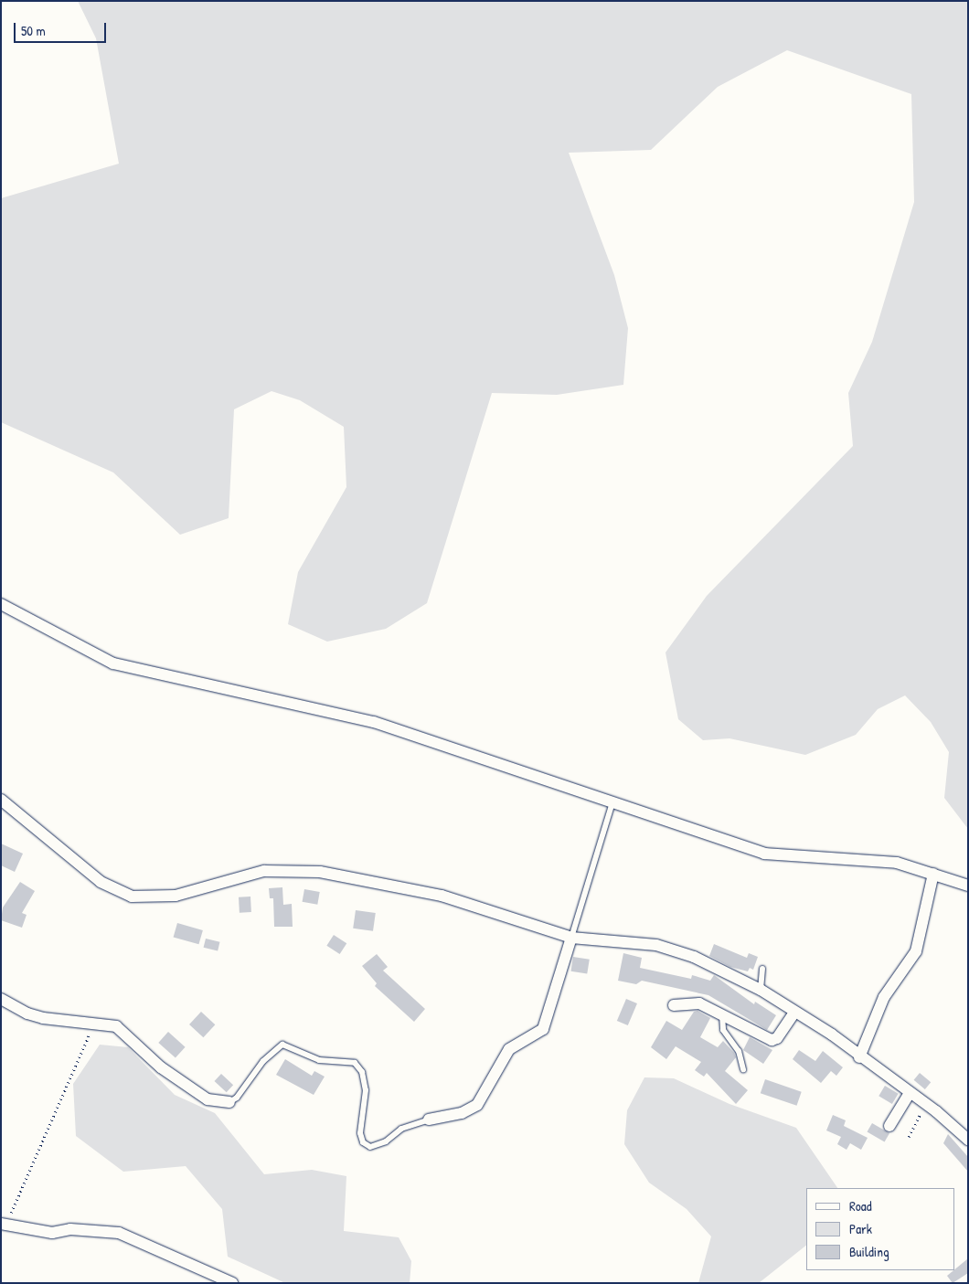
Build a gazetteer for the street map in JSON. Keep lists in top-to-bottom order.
{
  "legend": ["Road", "Park", "Building"],
  "scale_bar": "50 m"
}
